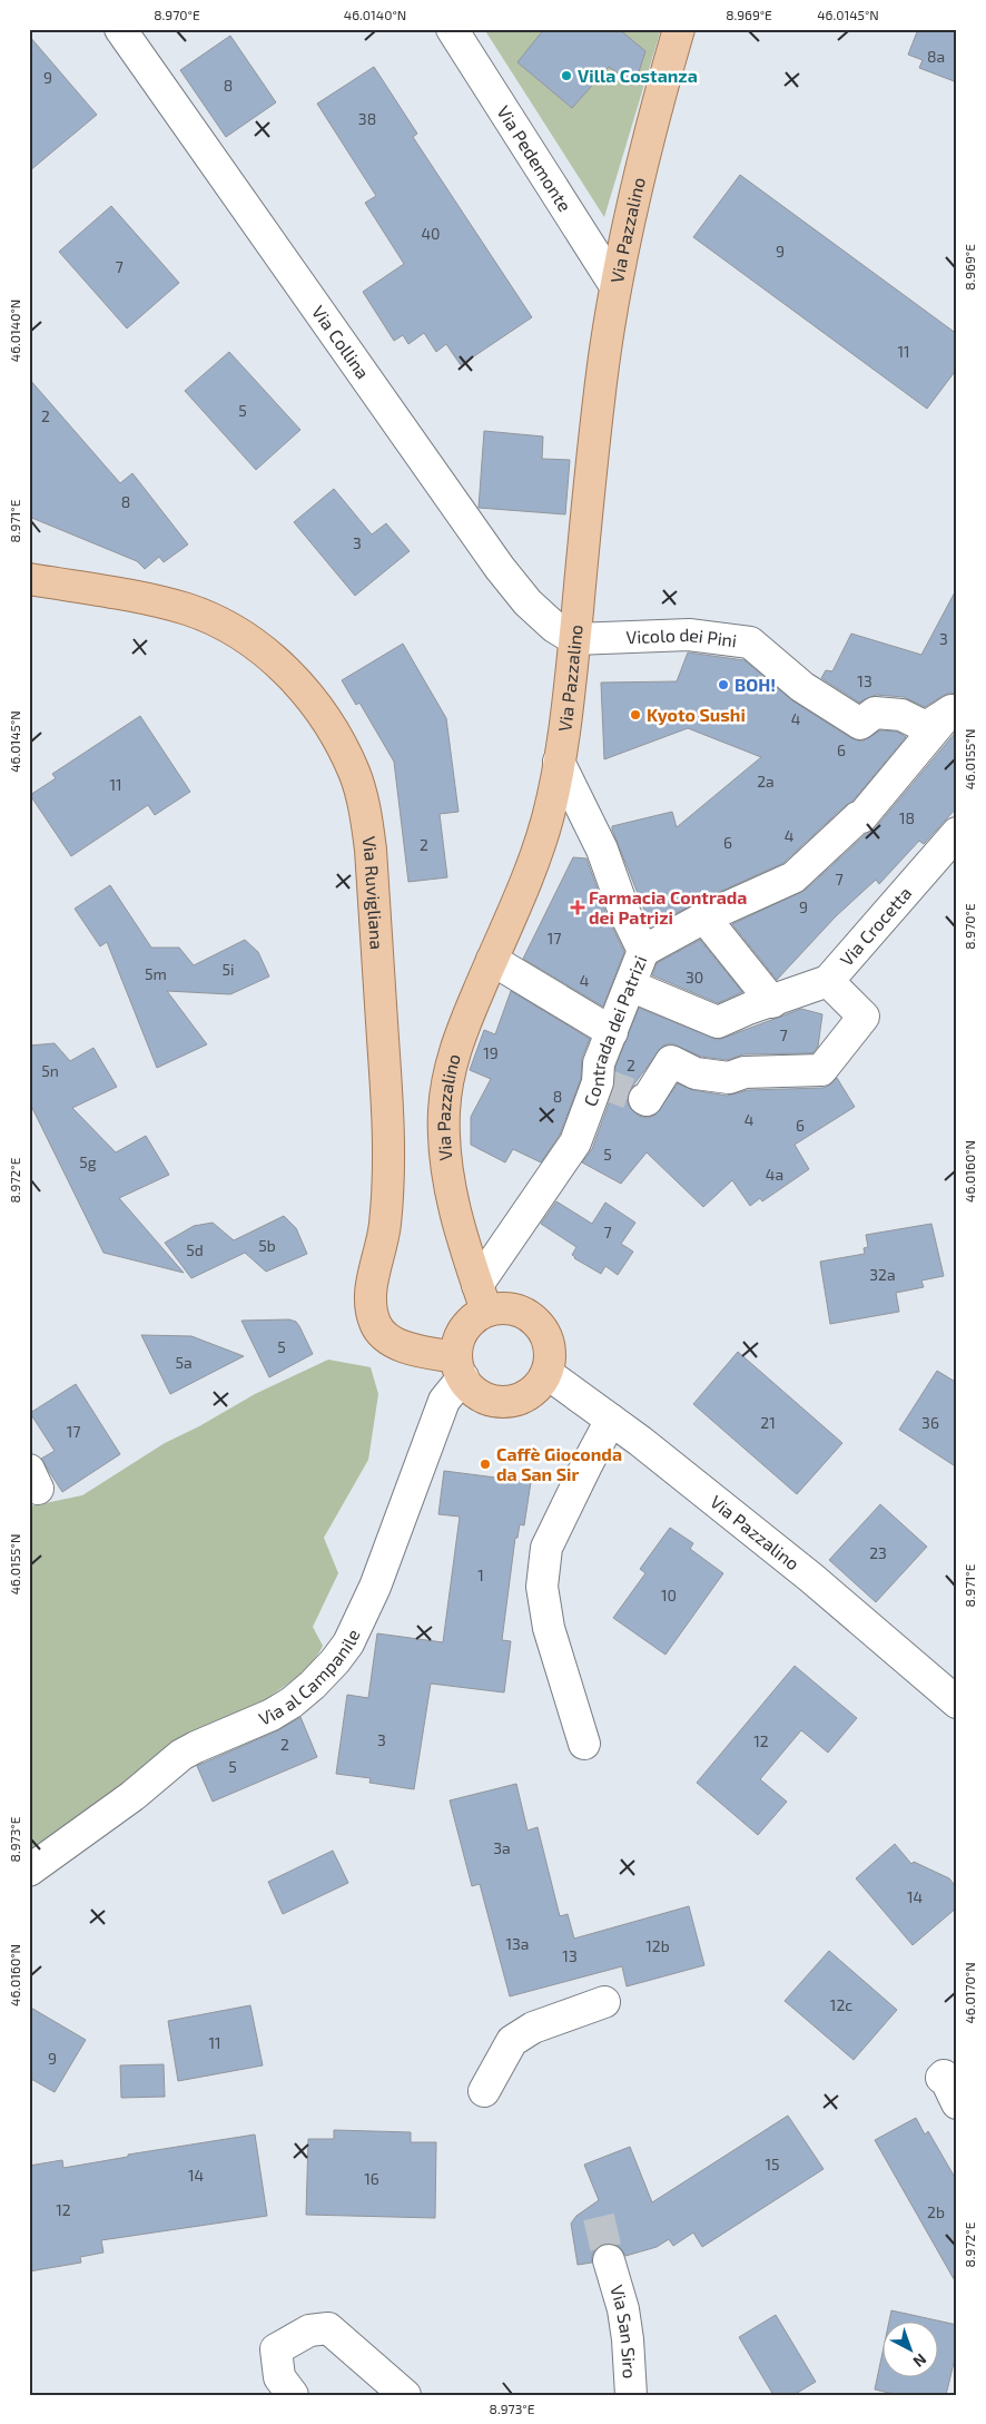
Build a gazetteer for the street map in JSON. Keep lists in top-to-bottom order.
{
  "streets": {
    "main road": ["Via Pazzalino", "Via Ruvigliana"],
    "street": [
      "Via Pedemonte",
      "Via Collina",
      "Vicolo dei Pini",
      "Via Crocetta",
      "Contrada dei Patrizi",
      "Via al Campanile",
      "Via San Siro"
    ]
  },
  "crossings": [
    ["Via Pedemonte", "Via Pazzalino"],
    ["Via Pazzalino", "Via Collina"],
    ["Via Pazzalino", "Vicolo dei Pini"],
    ["Via Pazzalino", "Via Ruvigliana"],
    ["Via Pazzalino", "Contrada dei Patrizi"],
    ["Via Pazzalino", "Via al Campanile"],
    ["Via Collina", "Vicolo dei Pini"],
    ["Via Ruvigliana", "Contrada dei Patrizi"],
    ["Via Ruvigliana", "Via al Campanile"],
    ["Contrada dei Patrizi", "Via al Campanile"]
  ],
  "places": {
    "other": [
      "Villa Costanza",
      "BOH!",
      "Kyoto Sushi",
      "Caffè Gioconda da San Sir"
    ],
    "health": ["Farmacia Contrada dei Patrizi"]
  },
  "house_numbers": [
    "8a",
    "9",
    "8",
    "38",
    "40",
    "9",
    "7",
    "11",
    "5",
    "2",
    "8",
    "3",
    "3",
    "13",
    "4",
    "6",
    "2a",
    "11",
    "18",
    "4",
    "6",
    "2",
    "7",
    "9",
    "17",
    "5i",
    "5m",
    "30",
    "4",
    "7",
    "19",
    "2",
    "5n",
    "8",
    "4",
    "6",
    "5",
    "5g",
    "4a",
    "7",
    "5b",
    "5d",
    "32a",
    "5",
    "5a",
    "21",
    "36",
    "17",
    "23",
    "1",
    "10",
    "3",
    "12",
    "2",
    "5",
    "3a",
    "14",
    "13a",
    "12b",
    "13",
    "12c",
    "11",
    "9",
    "15",
    "14",
    "16",
    "12",
    "2b"
  ],
  "north": "bottom right",
  "coordinates": [
    "8.970°E",
    "46.0140°N",
    "8.969°E",
    "46.0145°N",
    "8.971°E",
    "46.0155°N",
    "46.0160°N",
    "8.972°E",
    "8.973°E",
    "46.0170°N"
  ]
}
